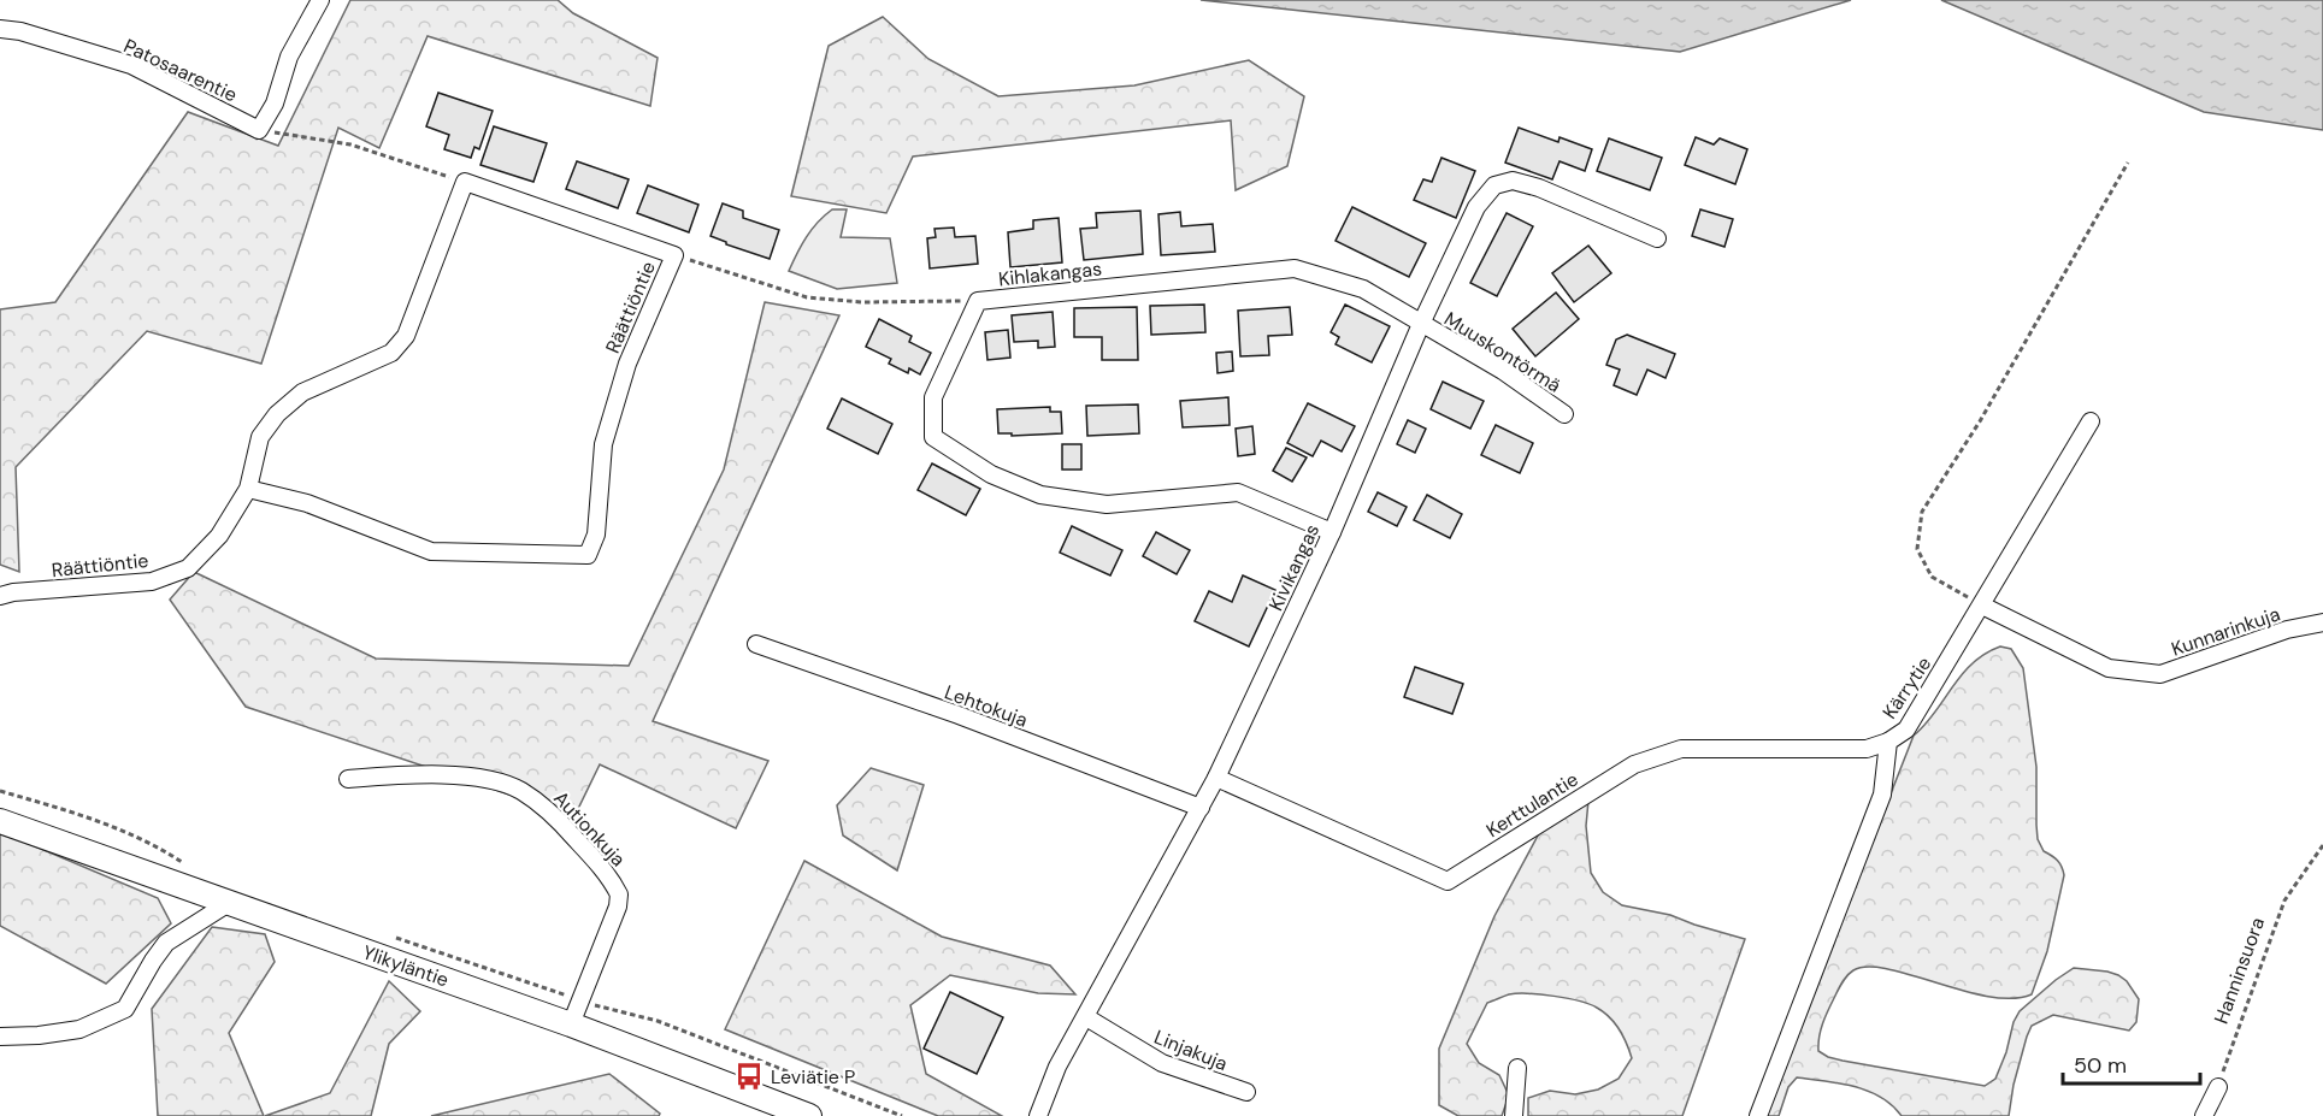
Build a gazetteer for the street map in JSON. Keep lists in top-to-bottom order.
{
  "streets": {
    "main road": ["Ylikyläntie"],
    "street": [
      "Patosaarentie",
      "Kihlakangas",
      "Räättiöntie",
      "Muuskontörmä",
      "Kivikangas",
      "Kunnarinkuja",
      "Kärrytie",
      "Lehtokuja",
      "Kerttulantie",
      "Autionkuja",
      "Linjakuja"
    ],
    "path": ["Hanninsuora"]
  },
  "crossings": [
    ["Kihlakangas", "Muuskontörmä"],
    ["Kihlakangas", "Kivikangas"],
    ["Muuskontörmä", "Kivikangas"],
    ["Kivikangas", "Lehtokuja"],
    ["Kivikangas", "Kerttulantie"],
    ["Kivikangas", "Linjakuja"],
    ["Kunnarinkuja", "Kärrytie"],
    ["Kärrytie", "Kerttulantie"],
    ["Autionkuja", "Ylikyläntie"]
  ],
  "places": {
    "bus stop": ["Leviätie P"]
  },
  "scale_bar": "50 m"
}
